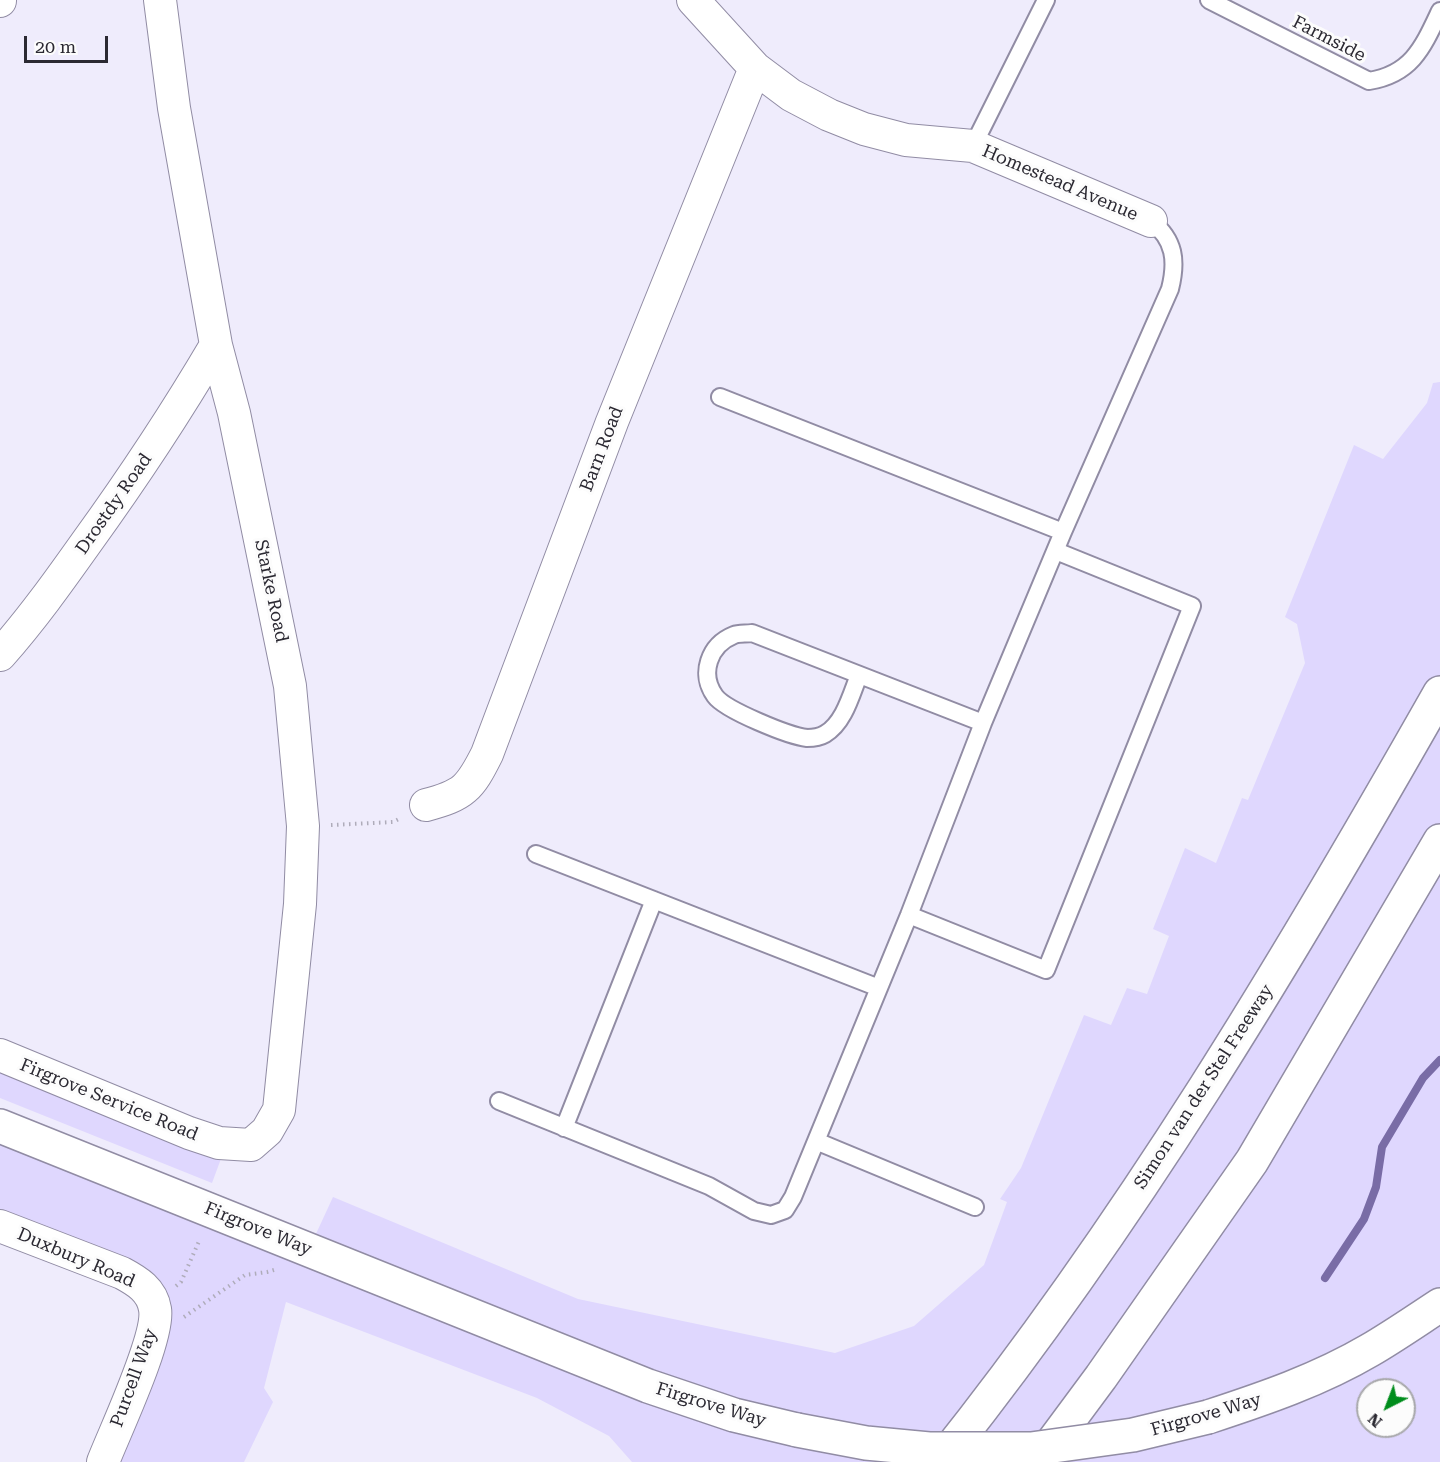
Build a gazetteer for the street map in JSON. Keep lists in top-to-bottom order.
{
  "streets": {
    "main road": ["Simon van der Stel Freeway", "Firgrove Way"],
    "street": [
      "Homestead Avenue",
      "Barn Road",
      "Drostdy Road",
      "Starke Road",
      "Firgrove Service Road",
      "Duxbury Road",
      "Purcell Way"
    ],
    "lane": ["Farmside"]
  },
  "crossings": [
    ["Homestead Avenue", "Barn Road"],
    ["Drostdy Road", "Starke Road"],
    ["Starke Road", "Firgrove Service Road"],
    ["Duxbury Road", "Purcell Way"]
  ],
  "scale_bar": "20 m",
  "north": "bottom left"
}
